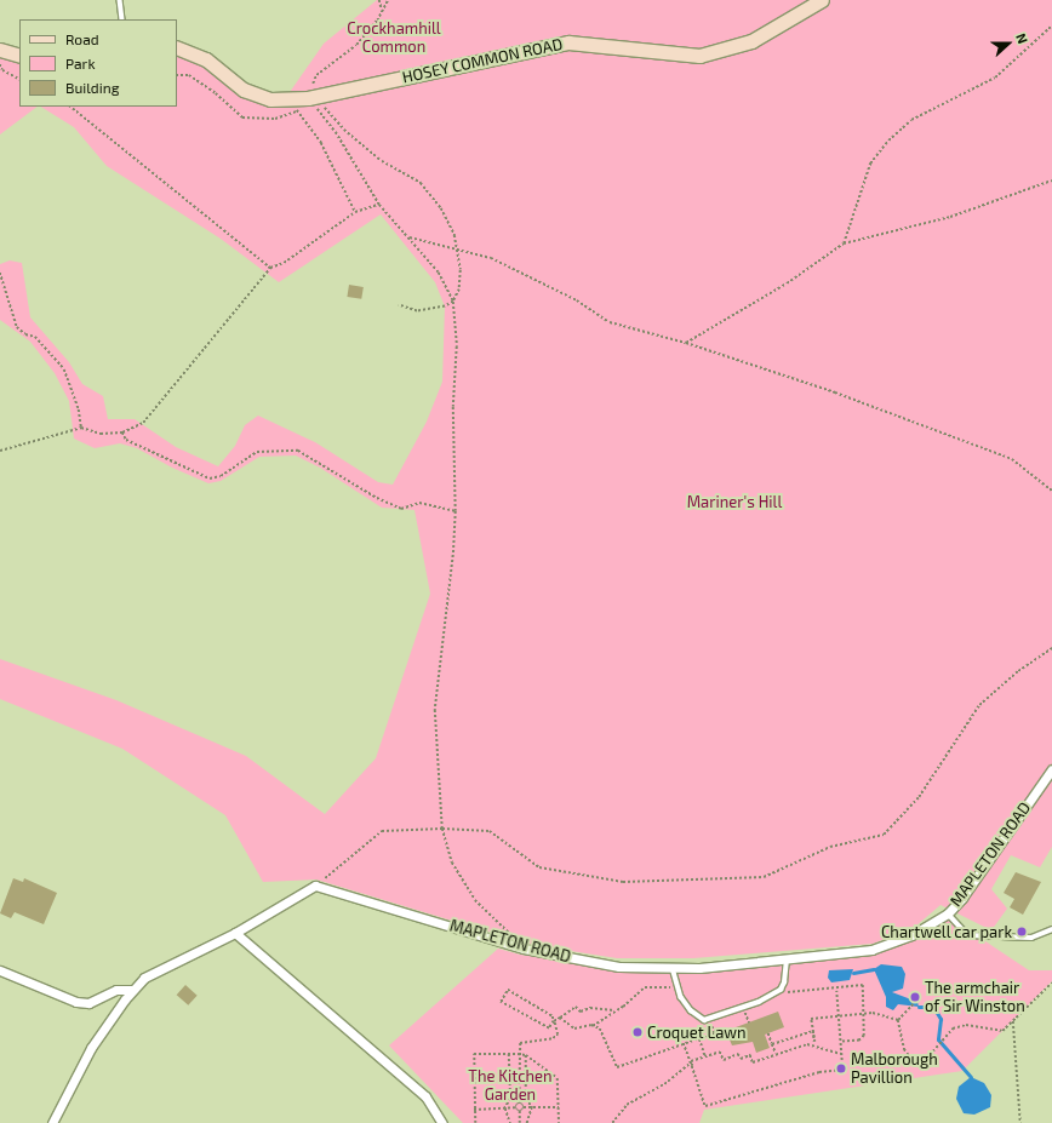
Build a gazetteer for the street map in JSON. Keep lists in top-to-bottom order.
{
  "streets": {
    "main road": ["HOSEY COMMON ROAD"],
    "street": ["MAPLETON ROAD"]
  },
  "parks": ["Crockhamhill Common", "Mariner's Hill", "The Kitchen Garden"],
  "places": [
    "Chartwell car park",
    "The armchair of Sir Winston",
    "Croquet Lawn",
    "Malborough Pavillion"
  ],
  "legend": ["Road", "Park", "Building"],
  "north": "right"
}
